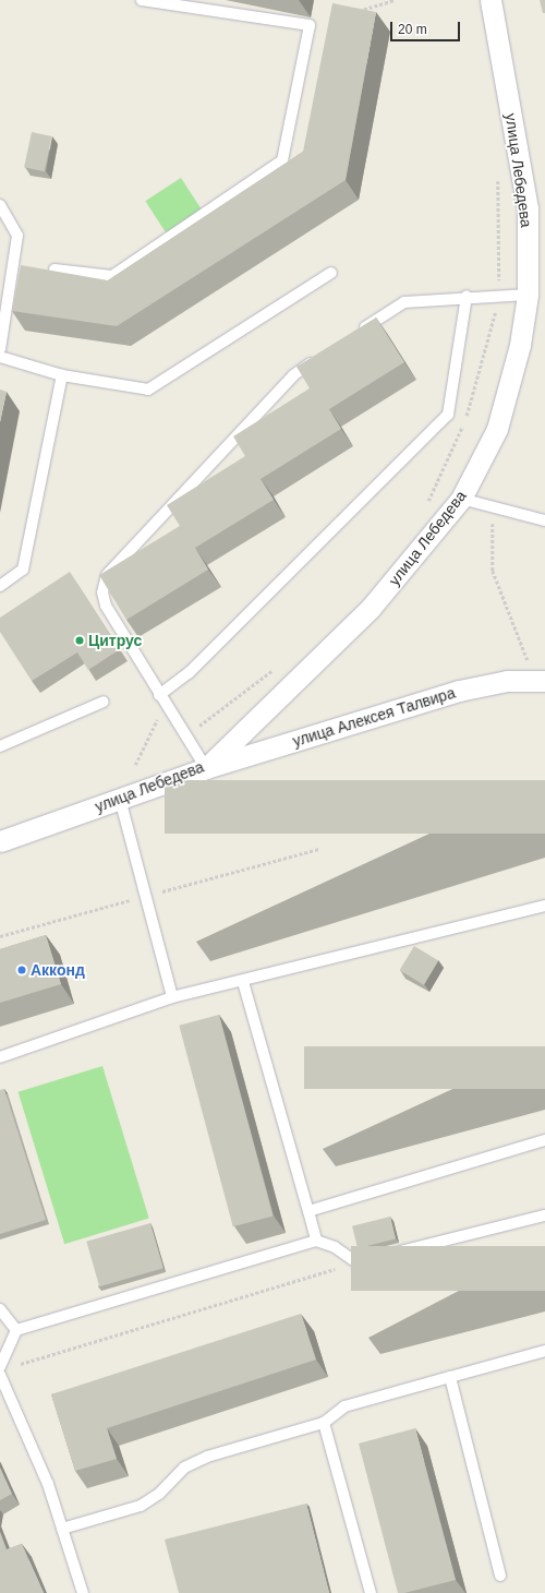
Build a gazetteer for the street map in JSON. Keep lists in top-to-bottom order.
{
  "streets": {
    "street": ["улица Лебедева", "улица Алексея Талвира"]
  },
  "crossings": [
    ["улица Лебедева", "улица Алексея Талвира"]
  ],
  "places": ["Цитрус", "Акконд"],
  "scale_bar": "20 m"
}
